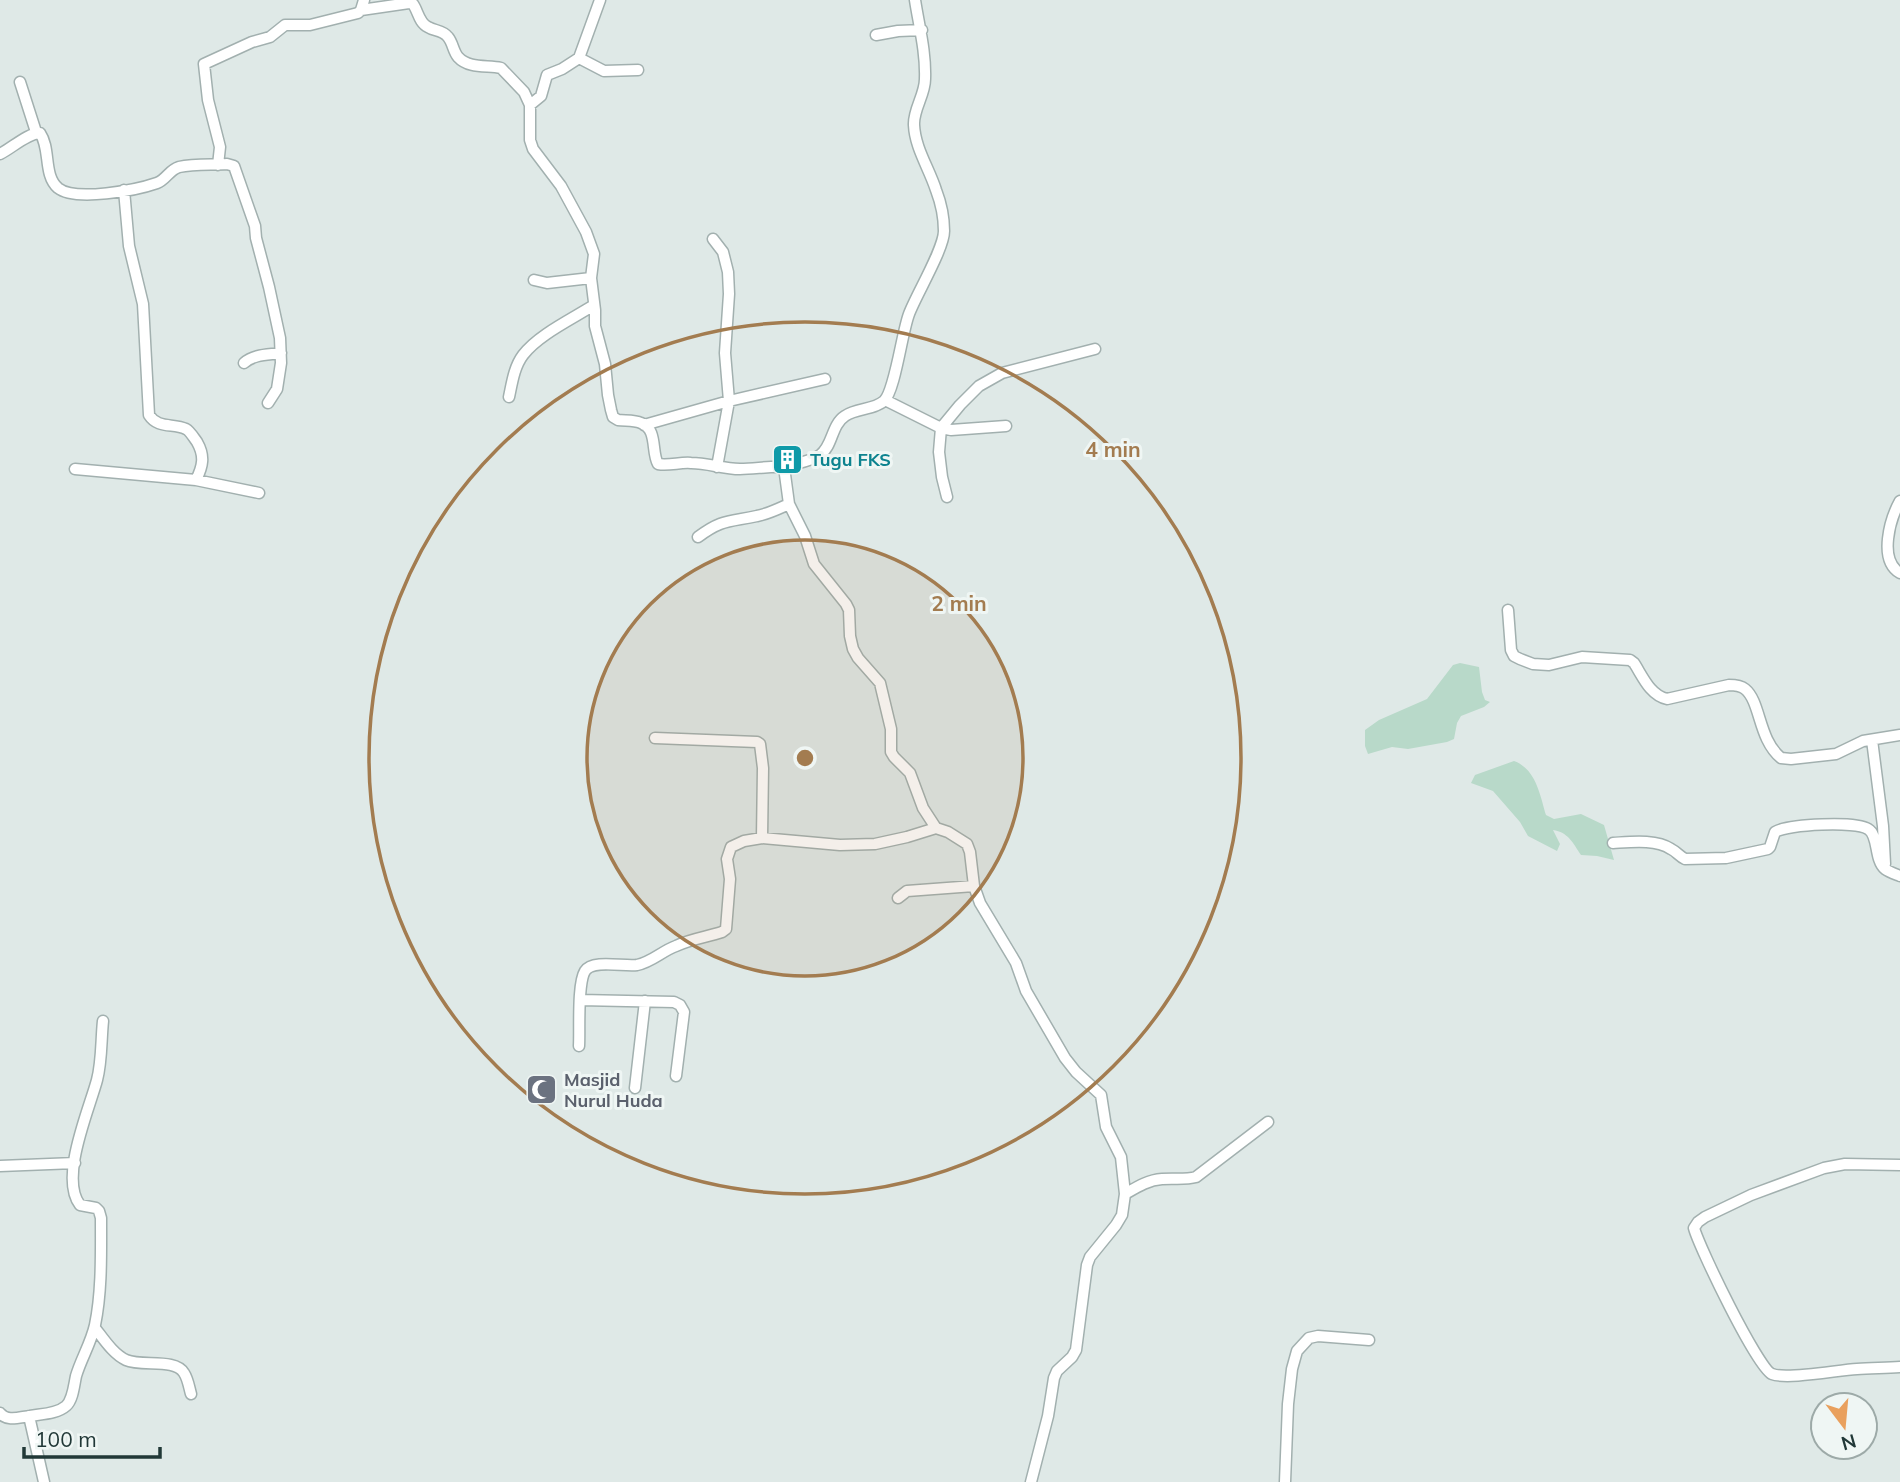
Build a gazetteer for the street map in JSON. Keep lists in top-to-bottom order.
{
  "places": {
    "building": ["Tugu FKS"],
    "mosque": ["Masjid Nurul Huda"]
  },
  "scale_bar": "100 m",
  "north": "bottom",
  "rings": ["4 min", "2 min"]
}
